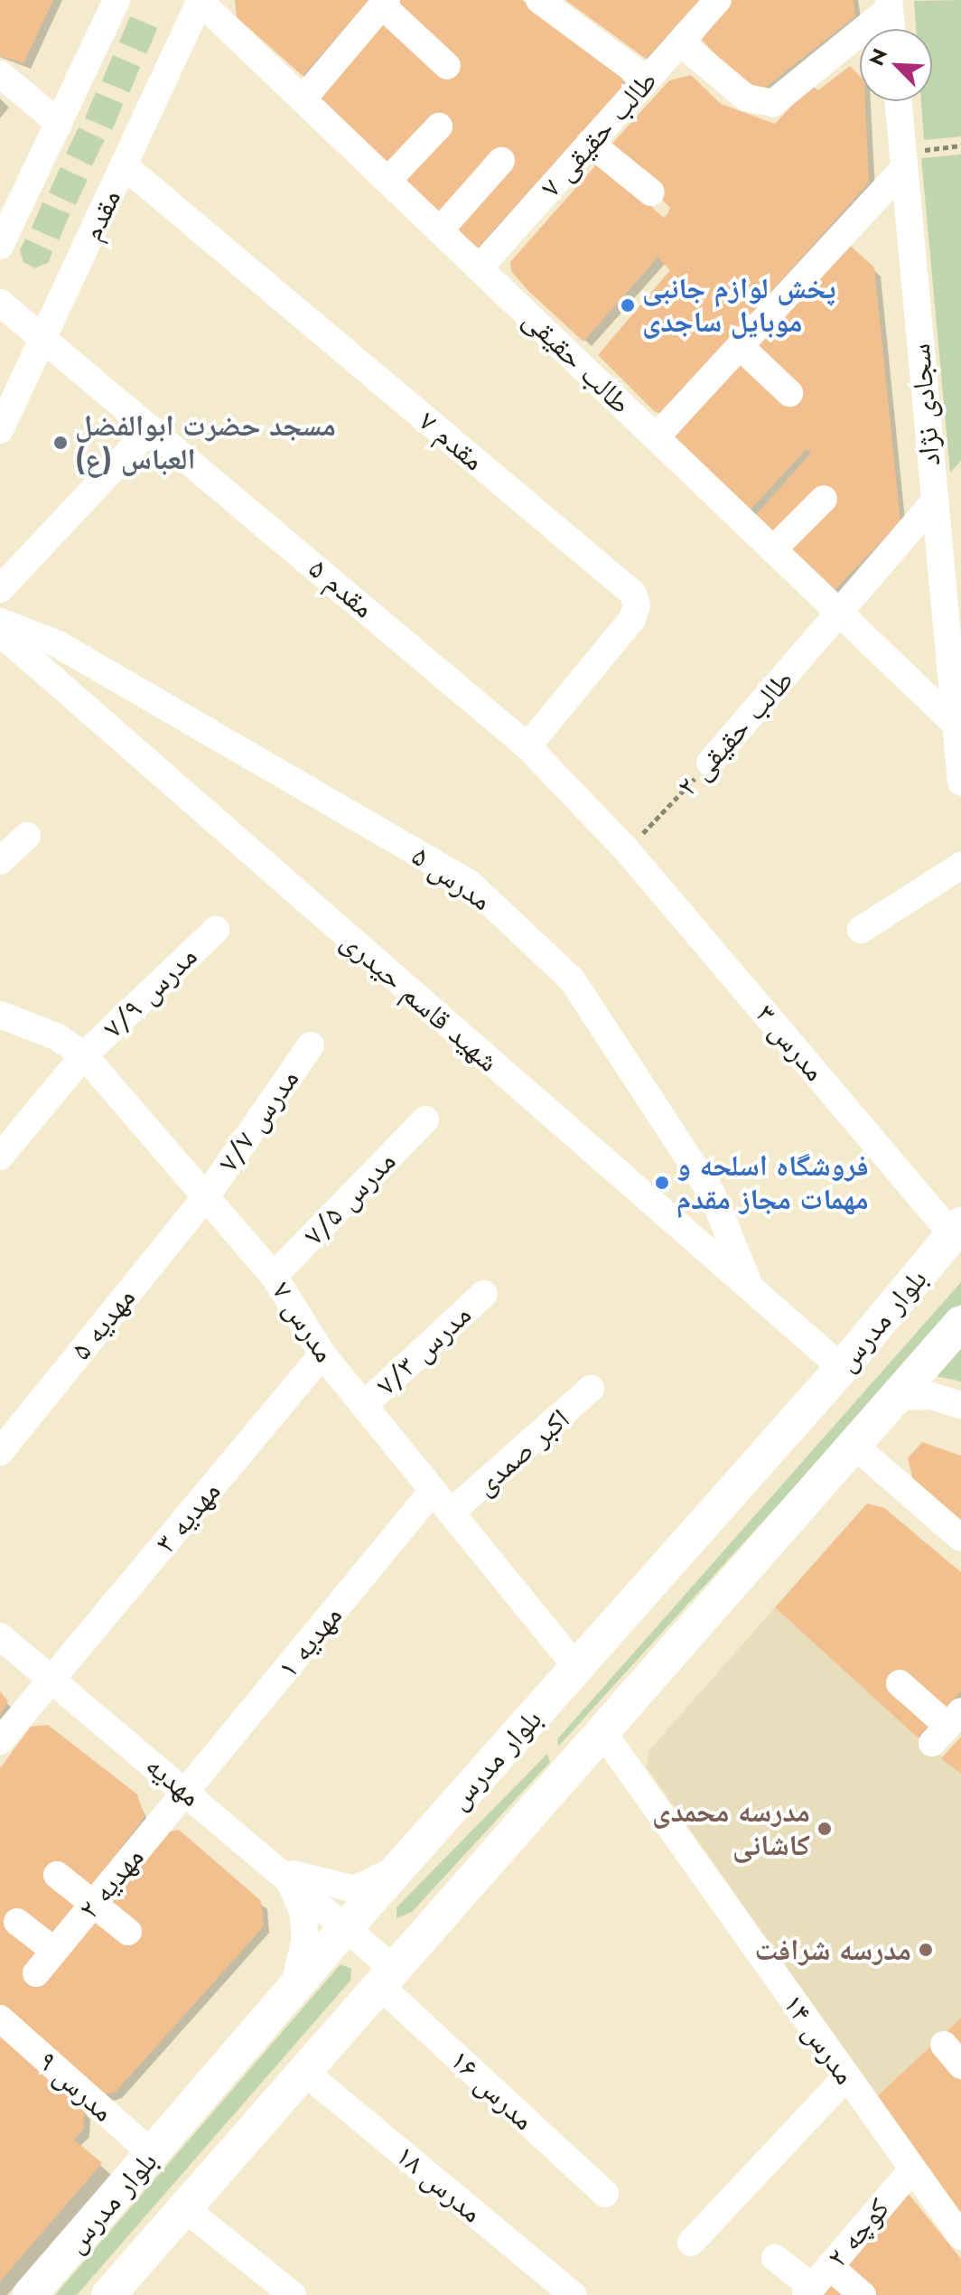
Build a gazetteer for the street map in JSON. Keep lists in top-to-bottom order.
{
  "streets": {
    "main road": ["بلوار مدرس"],
    "street": [
      "طالب حقیقی ۷",
      "مقدم",
      "طالب حقیقی",
      "سجادی نژاد",
      "مقدم ۷",
      "مقدم ۵",
      "طالب حقیقی ۲",
      "مدرس ۵",
      "مدرس ۷/۹",
      "شهید قاسم حیدری",
      "مدرس ۳",
      "مدرس ۷/۷",
      "مدرس ۷/۵",
      "مدرس ۷",
      "مهدیه ۵",
      "مدرس ۷/۳",
      "اکبر صمدی",
      "مهدیه ۳",
      "مهدیه ۱",
      "مهدیه",
      "مهدیه ۲",
      "مدرس ۱۴",
      "مدرس ۹",
      "مدرس ۱۶",
      "مدرس ۱۸",
      "کوچه ۲"
    ]
  },
  "crossings": [
    ["طالب حقیقی ۷", "طالب حقیقی"],
    ["مقدم", "طالب حقیقی"],
    ["مقدم", "مقدم ۷"],
    ["مقدم", "مقدم ۵"],
    ["طالب حقیقی", "سجادی نژاد"],
    ["طالب حقیقی", "طالب حقیقی ۲"],
    ["سجادی نژاد", "طالب حقیقی ۲"],
    ["مقدم ۷", "مقدم ۵"],
    ["مقدم ۵", "طالب حقیقی ۲"],
    ["مقدم ۵", "مدرس ۳"],
    ["طالب حقیقی ۲", "مدرس ۳"],
    ["مدرس ۵", "شهید قاسم حیدری"],
    ["مدرس ۷/۹", "مدرس ۷"],
    ["شهید قاسم حیدری", "بلوار مدرس"],
    ["مدرس ۳", "بلوار مدرس"],
    ["مدرس ۷/۷", "مدرس ۷"],
    ["مدرس ۷/۷", "مهدیه ۵"],
    ["مدرس ۷/۵", "مدرس ۷"],
    ["بلوار مدرس", "مدرس ۷"],
    ["بلوار مدرس", "مهدیه"],
    ["بلوار مدرس", "مدرس ۱۴"],
    ["بلوار مدرس", "مدرس ۹"],
    ["بلوار مدرس", "مدرس ۱۶"],
    ["بلوار مدرس", "مدرس ۱۸"],
    ["مدرس ۷", "مهدیه ۵"],
    ["مدرس ۷", "مدرس ۷/۳"],
    ["مدرس ۷", "اکبر صمدی"],
    ["مدرس ۷", "مهدیه ۳"],
    ["مدرس ۷", "مهدیه ۱"],
    ["مهدیه ۳", "مهدیه"],
    ["مهدیه ۱", "مهدیه"],
    ["مهدیه ۱", "مهدیه ۲"],
    ["مهدیه", "مهدیه ۲"],
    ["مهدیه", "مدرس ۱۶"],
    ["مدرس ۱۴", "کوچه ۲"]
  ],
  "places": [
    "پخش لوازم جانبی موبایل ساجدی",
    "مسجد حضرت ابوالفضل العباس (ع)",
    "فروشگاه اسلحه و مهمات مجاز مقدم",
    "مدرسه محمدی کاشانی",
    "مدرسه شرافت"
  ],
  "north": "top left"
}
